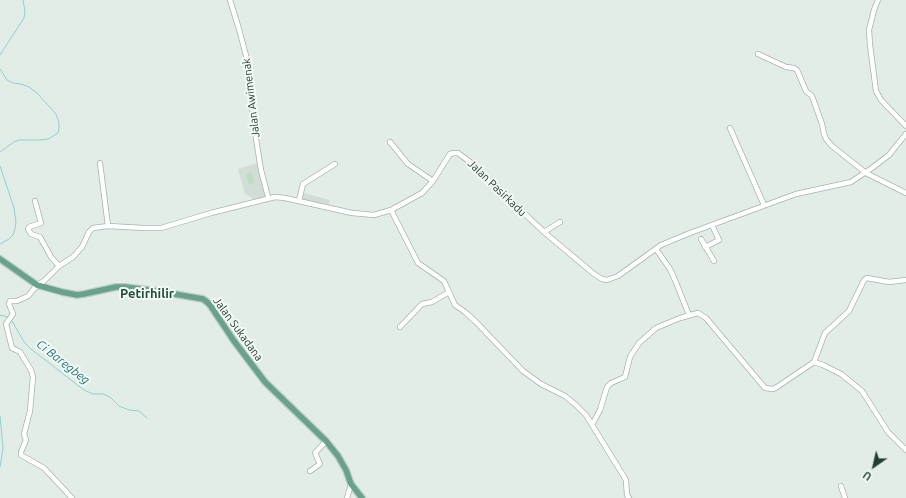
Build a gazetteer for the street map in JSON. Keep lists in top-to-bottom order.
{
  "streets": {
    "main road": ["Jalan Sukadana"],
    "street": ["Jalan Awimenak", "Jalan Pasirkadu"]
  },
  "crossings": [
    ["Jalan Awimenak", "Jalan Pasirkadu"],
    ["Jalan Pasirkadu", "Jalan Sukadana"]
  ],
  "districts": ["Petirhilir"],
  "water": ["Ci Baregbeg"],
  "north": "bottom left"
}
